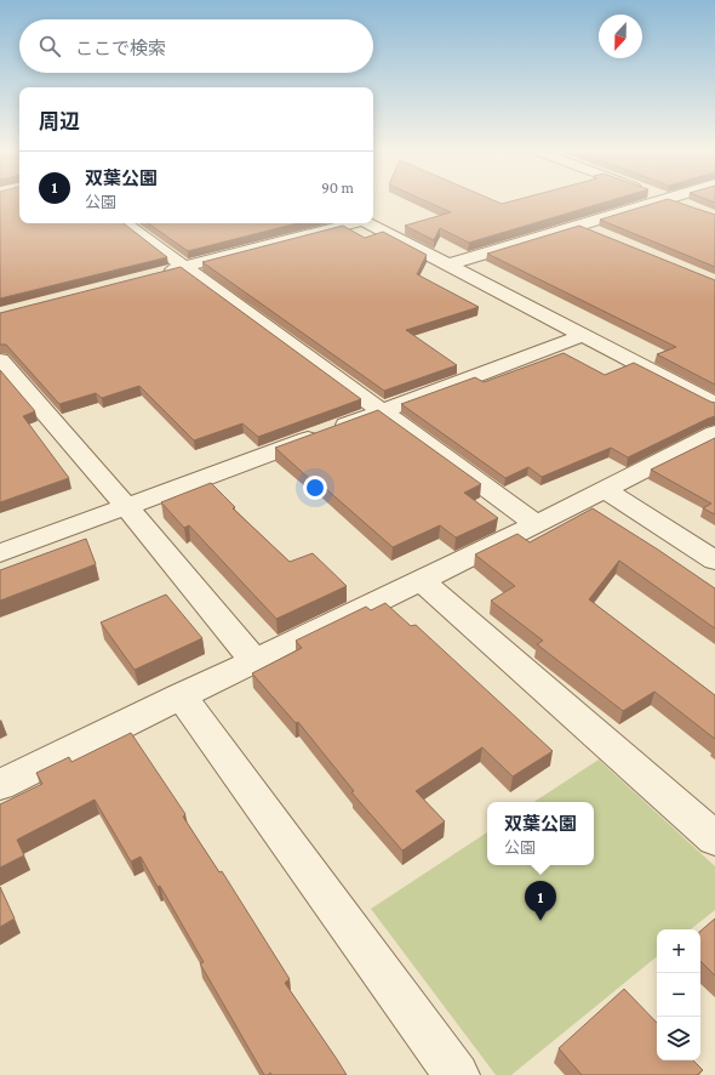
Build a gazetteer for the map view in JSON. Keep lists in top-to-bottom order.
{
  "north": "bottom",
  "page": {
    "search": "ここで検索",
    "heading": "周辺",
    "list": [
      {
        "mark": "1",
        "name": "双葉公園",
        "note": "公園",
        "value": "90 m"
      }
    ],
    "popup": ["双葉公園", "公園"],
    "pins": "1",
    "map_buttons": ["+", "−"]
  }
}
